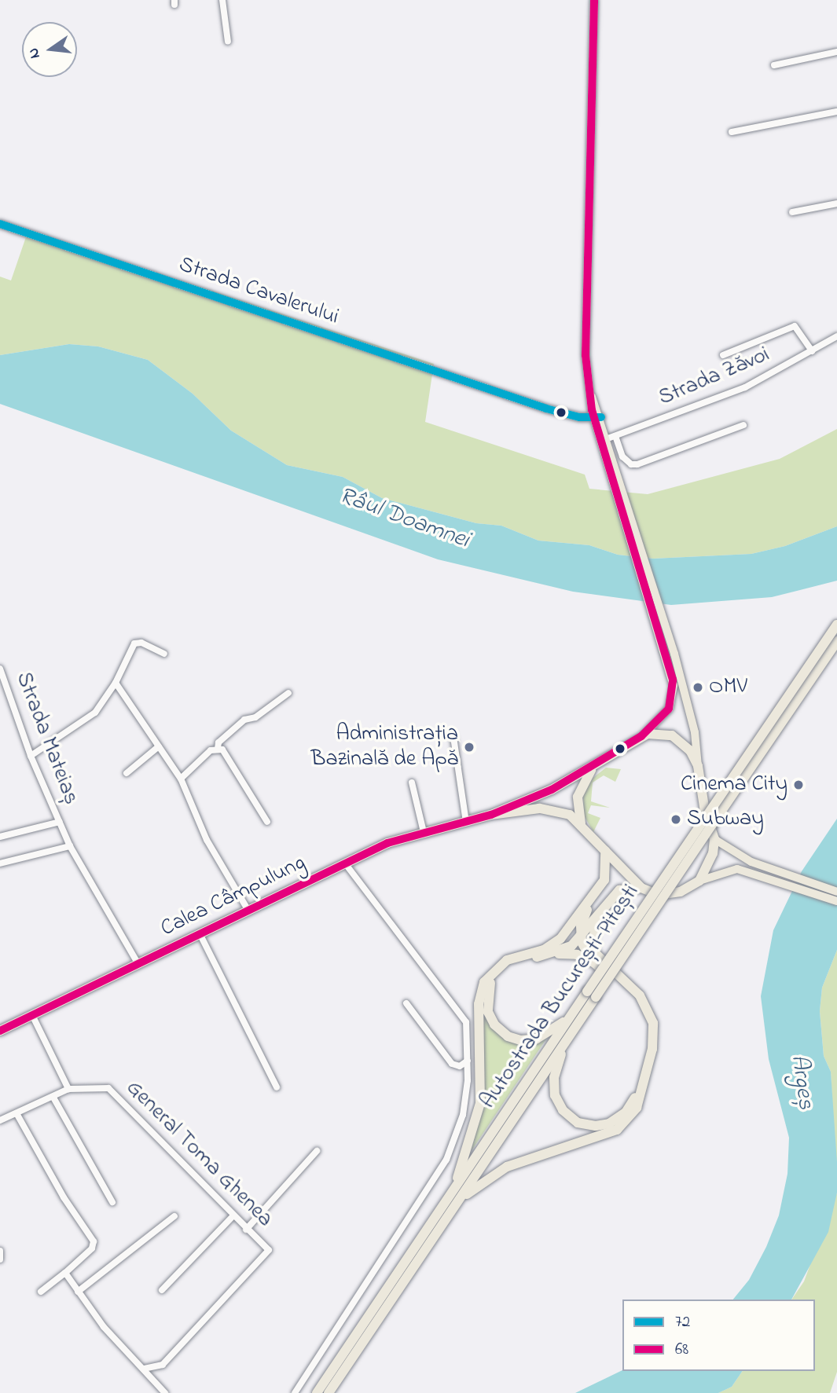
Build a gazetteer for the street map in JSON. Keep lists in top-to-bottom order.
{
  "streets": {
    "highway": ["Calea Câmpulung", "Autostrada București-Pitești"],
    "main road": ["Strada Cavalerului"],
    "street": ["Strada Zăvoi", "Strada Mateiaș", "General Toma Ghenea"]
  },
  "crossings": [
    ["Strada Mateiaș", "Calea Câmpulung"]
  ],
  "water": ["Râul Doamnei", "Argeș"],
  "places": [
    "OMV",
    "Administrația Bazinală de Apă",
    "Cinema City",
    "Subway"
  ],
  "lines": ["transit line 68", "transit line 72"],
  "legend": ["72", "68"],
  "north": "left"
}
